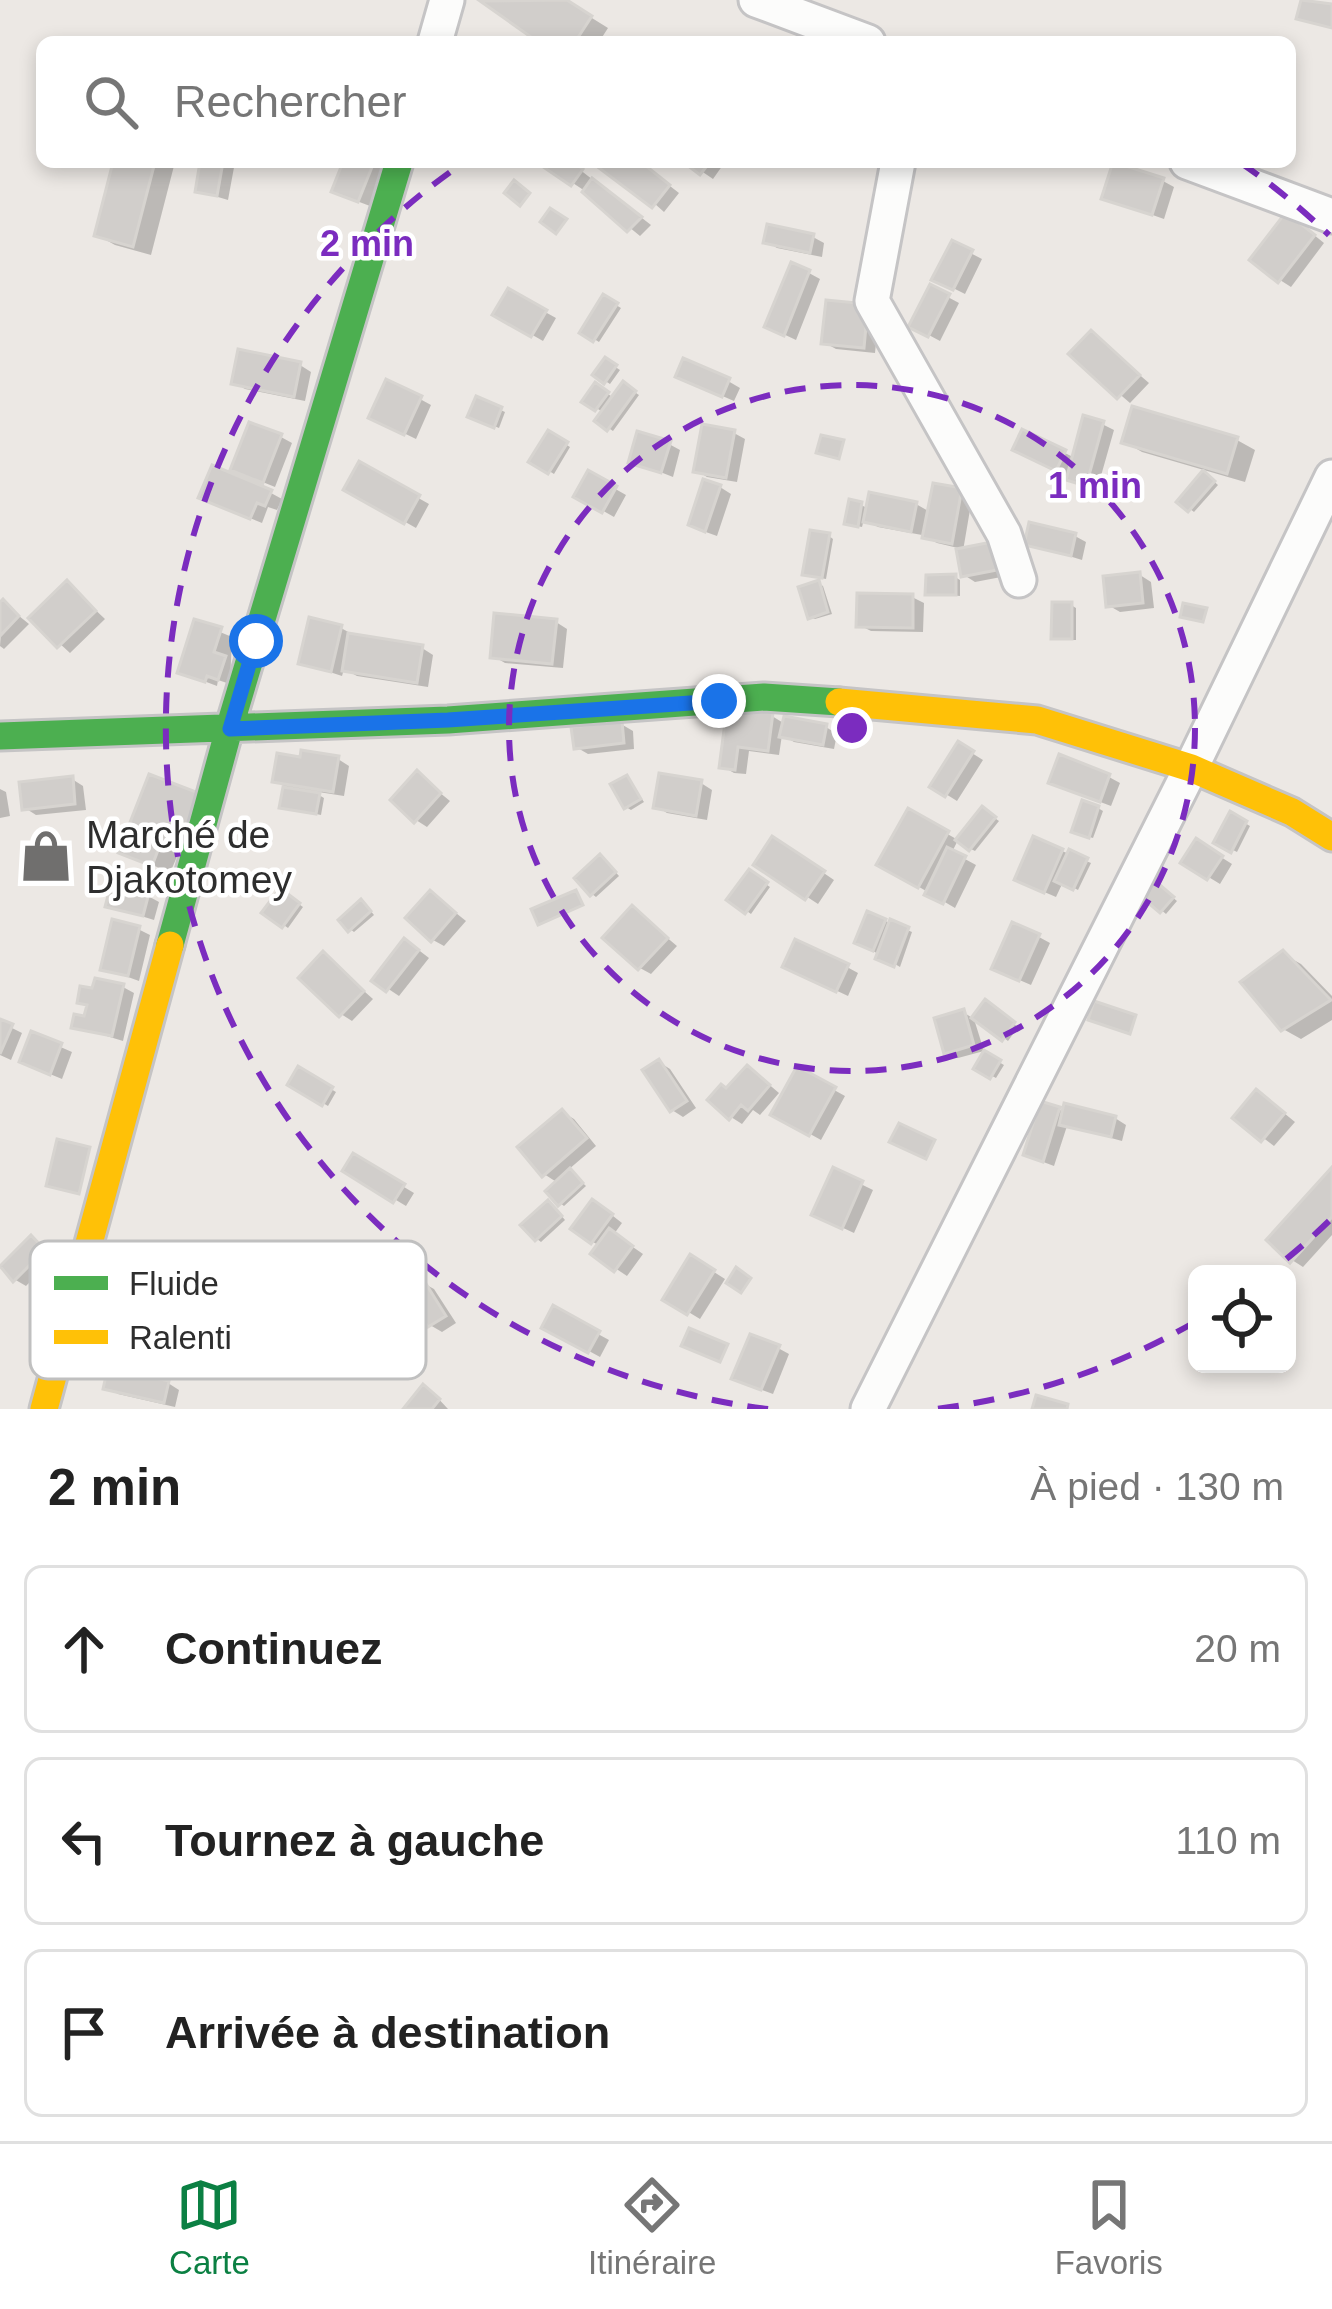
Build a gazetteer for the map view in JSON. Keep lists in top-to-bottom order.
{
  "places": {
    "shop": ["Marché de Djakotomey"]
  },
  "legend": ["Fluide", "Ralenti"],
  "page": {
    "search": "Rechercher",
    "heading": ["2 min", "À pied · 130 m"],
    "list": [
      ["Continuez", "20 m"],
      ["Tournez à gauche", "110 m"],
      "Arrivée à destination"
    ],
    "nav": ["Carte", "Itinéraire", "Favoris"]
  },
  "rings": ["2 min", "1 min"]
}
